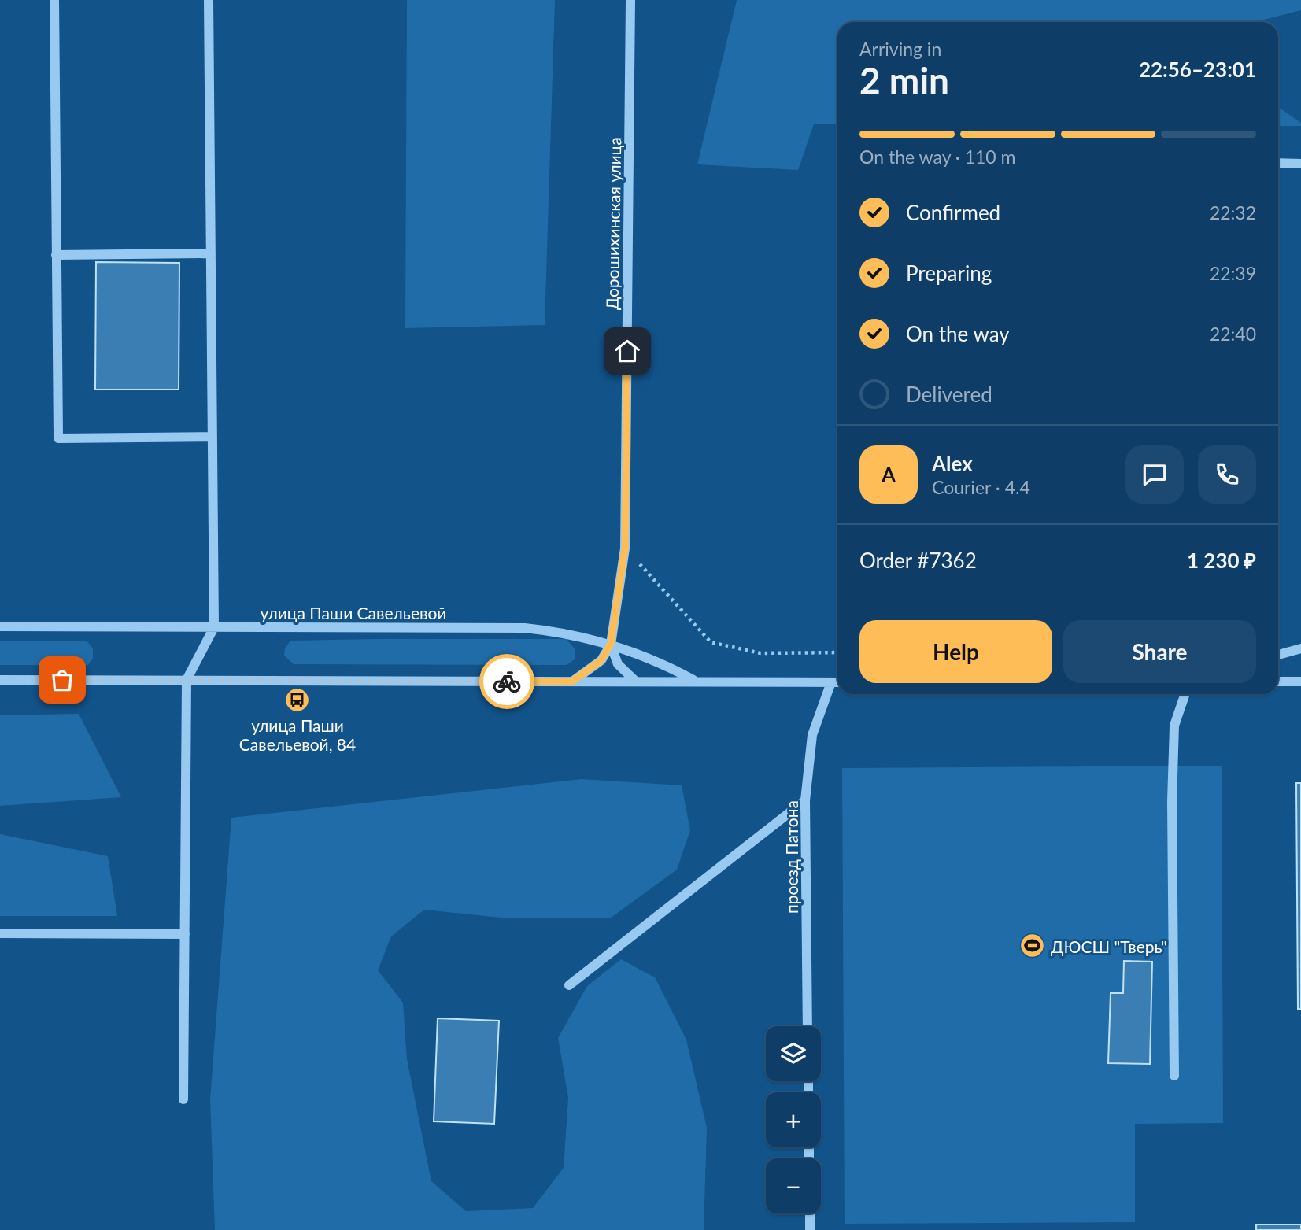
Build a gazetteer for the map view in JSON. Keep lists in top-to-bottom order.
{
  "streets": {
    "street": ["Дорошихинская улица", "улица Паши Савельевой", "проезд Патона"]
  },
  "crossings": [
    ["Дорошихинская улица", "улица Паши Савельевой"],
    ["улица Паши Савельевой", "проезд Патона"]
  ],
  "places": {
    "bus stop": ["улица Паши Савельевой, 84"],
    "sports": ["ДЮСШ \"Тверь\""]
  },
  "page": {
    "heading": ["2 min", "Arriving in", "22:56–23:01"],
    "panel": [
      "Alex",
      "Courier · 4.4",
      "Order #7362",
      "1 230 ₽"
    ],
    "bar": "On the way · 110 m",
    "list": [
      ["Confirmed", "22:32"],
      ["Preparing", "22:39"],
      ["On the way", "22:40"],
      "Delivered"
    ],
    "round": "A",
    "buttons": ["Help", "Share"],
    "map_buttons": ["+", "−"]
  }
}
